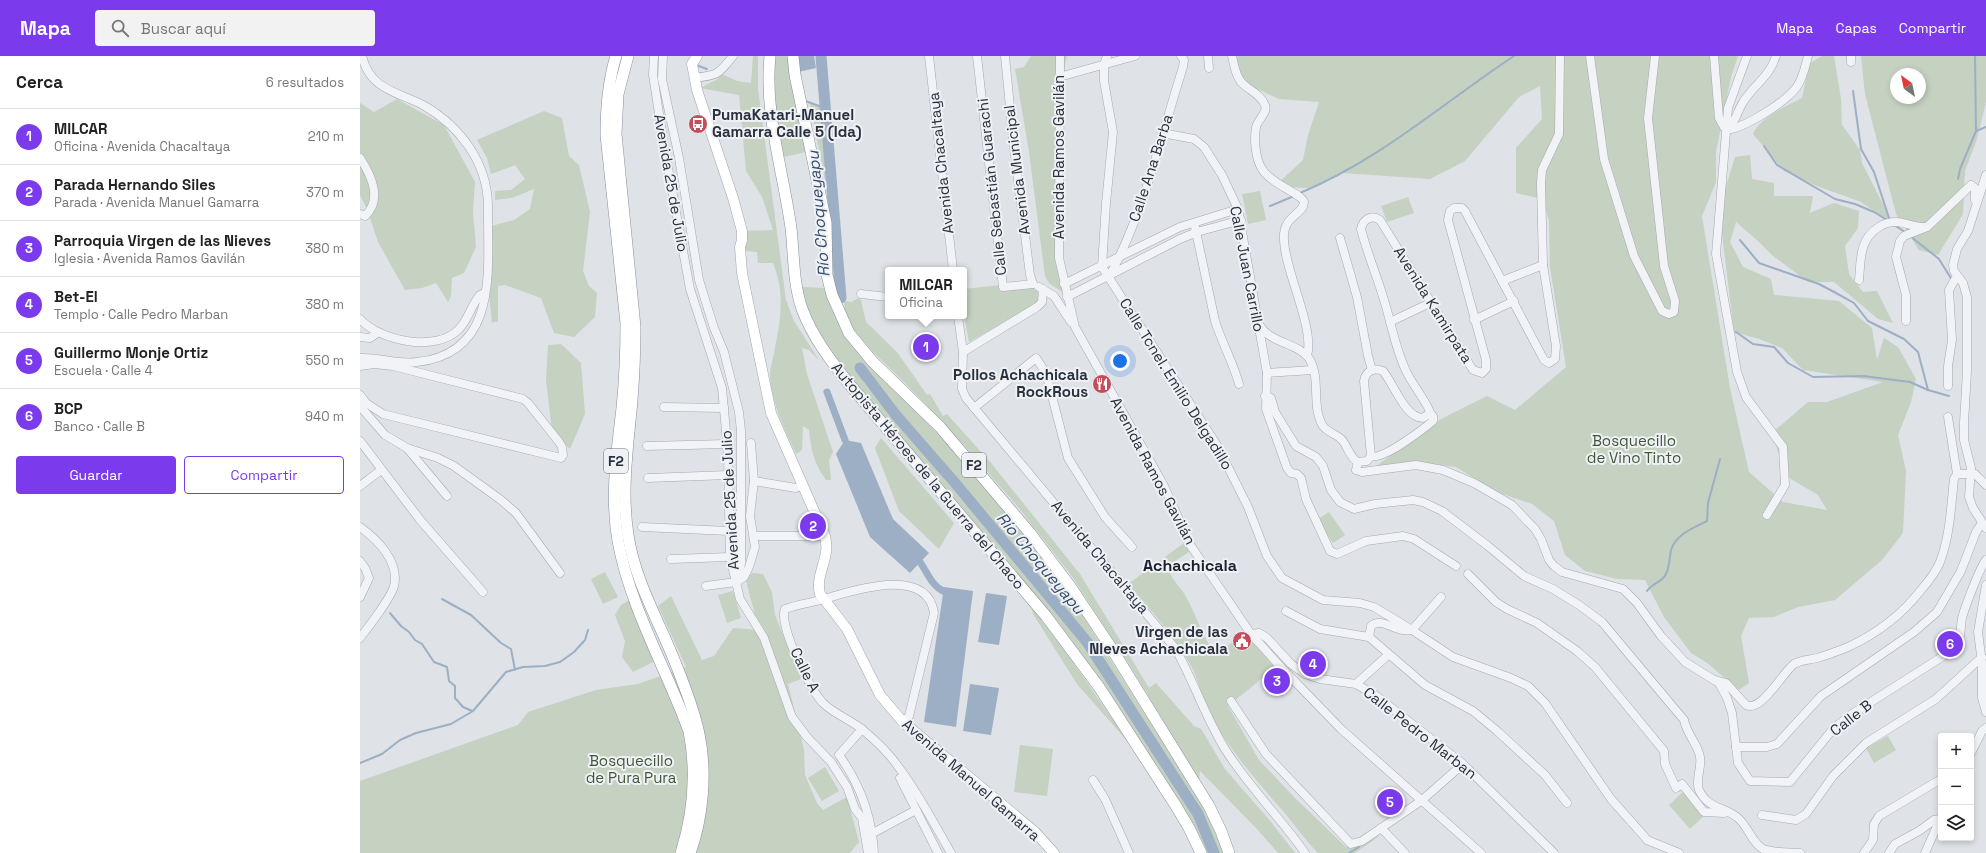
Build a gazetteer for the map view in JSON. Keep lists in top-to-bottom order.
{
  "streets": {
    "highway": ["F2", "Autopista Héroes de la Guerra del Chaco"],
    "main road": ["Avenida Manuel Gamarra"],
    "street": [
      "Avenida Ramos Gavilán",
      "Avenida Chacaltaya",
      "Calle Ana Barba",
      "Avenida Municipal",
      "Avenida 25 de Julio",
      "Calle Sebastián Guarachi",
      "Calle Juan Carrillo",
      "Avenida Kamirpata",
      "Calle Tcnel. Emilio Delgadillo",
      "Calle A",
      "Calle B",
      "Calle Pedro Marban"
    ]
  },
  "crossings": [
    ["Avenida Ramos Gavilán", "Calle Pedro Marban"],
    ["Calle Ana Barba", "Calle Juan Carrillo"],
    ["Calle Ana Barba", "Calle Tcnel. Emilio Delgadillo"],
    ["Avenida Municipal", "Calle Sebastián Guarachi"],
    ["Calle A", "Avenida Manuel Gamarra"]
  ],
  "districts": ["Achachicala"],
  "water": ["Río Choqueyapu"],
  "parks": ["Bosquecillo de Vino Tinto", "Bosquecillo de Pura Pura"],
  "places": {
    "bus stop": ["PumaKatari-Manuel Gamarra Calle 5 (Ida)"],
    "restaurant": ["Pollos Achachicala RockRous"],
    "public building": ["Virgen de las NIeves Achachicala"]
  },
  "north": "top left",
  "page": {
    "header": "Mapa",
    "search": "Buscar aquí",
    "nav": ["Mapa", "Capas", "Compartir"],
    "heading": ["Cerca", "6 resultados"],
    "list": [
      {
        "mark": "1",
        "name": "MILCAR",
        "note": "Oficina · Avenida Chacaltaya",
        "value": "210 m"
      },
      {
        "mark": "2",
        "name": "Parada Hernando Siles",
        "note": "Parada · Avenida Manuel Gamarra",
        "value": "370 m"
      },
      {
        "mark": "3",
        "name": "Parroquia Virgen de las Nieves",
        "note": "Iglesia · Avenida Ramos Gavilán",
        "value": "380 m"
      },
      {
        "mark": "4",
        "name": "Bet-El",
        "note": "Templo · Calle Pedro Marban",
        "value": "380 m"
      },
      {
        "mark": "5",
        "name": "Guillermo Monje Ortiz",
        "note": "Escuela · Calle 4",
        "value": "550 m"
      },
      {
        "mark": "6",
        "name": "BCP",
        "note": "Banco · Calle B",
        "value": "940 m"
      }
    ],
    "popup": ["MILCAR", "Oficina"],
    "pins": [
      "1",
      "2",
      "6",
      "4",
      "3",
      "5"
    ],
    "buttons": ["Guardar", "Compartir"],
    "map_buttons": ["+", "−"]
  }
}
